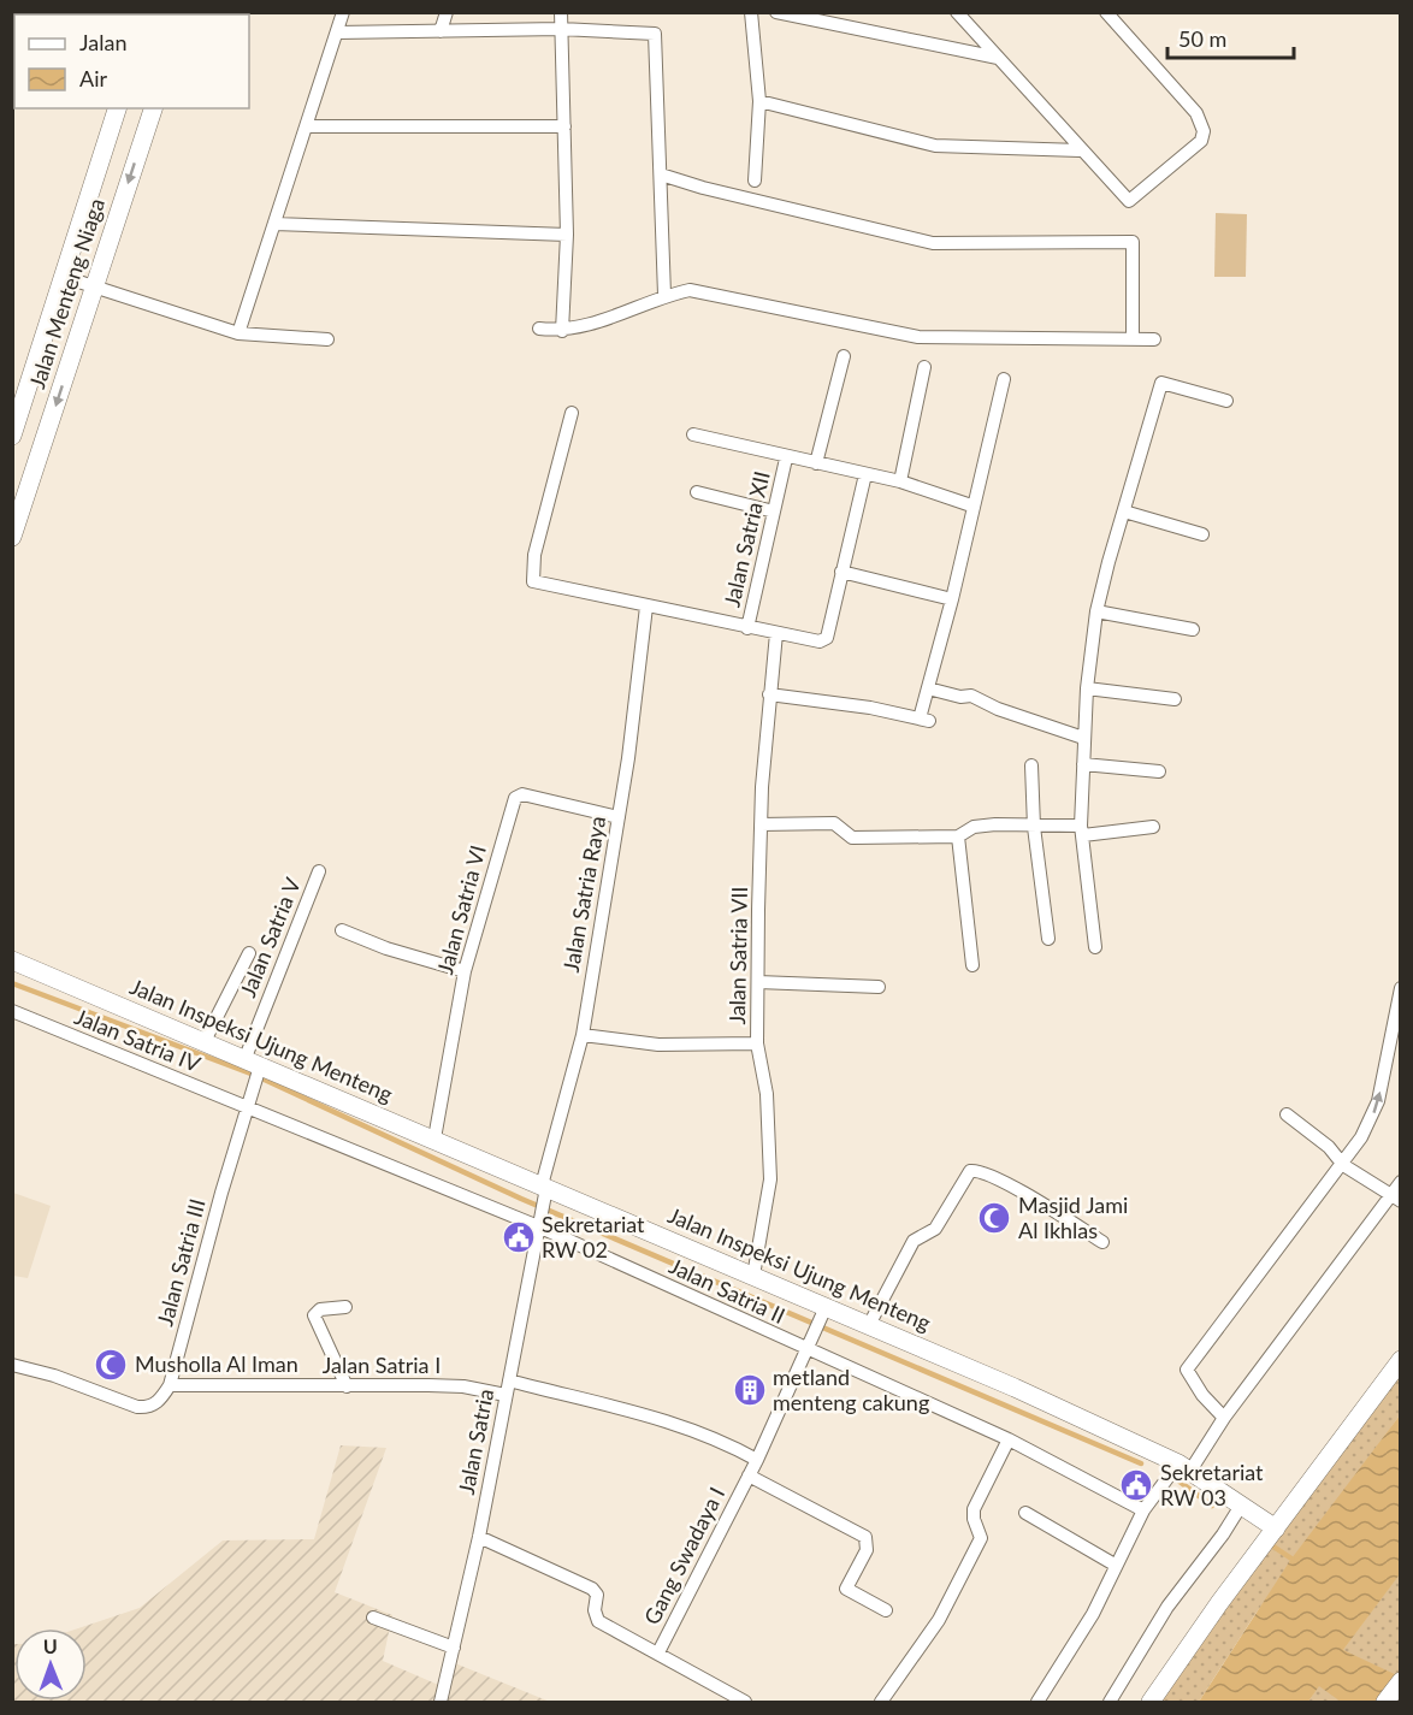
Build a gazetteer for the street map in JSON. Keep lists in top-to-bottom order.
{
  "streets": {
    "street": [
      "Jalan Menteng Niaga",
      "Jalan Satria XII",
      "Jalan Satria Raya",
      "Jalan Satria VI",
      "Jalan Satria V",
      "Jalan Satria VII",
      "Jalan Satria IV",
      "Jalan Inspeksi Ujung Menteng",
      "Jalan Satria III",
      "Jalan Satria II",
      "Jalan Satria I",
      "Jalan Satria",
      "Gang Swadaya I"
    ]
  },
  "crossings": [
    ["Jalan Satria XII", "Jalan Satria Raya"],
    ["Jalan Satria XII", "Jalan Satria VII"],
    ["Jalan Satria Raya", "Jalan Satria VI"],
    ["Jalan Satria Raya", "Jalan Inspeksi Ujung Menteng"],
    ["Jalan Satria Raya", "Jalan Satria"],
    ["Jalan Satria VI", "Jalan Inspeksi Ujung Menteng"],
    ["Jalan Satria V", "Jalan Inspeksi Ujung Menteng"],
    ["Jalan Satria V", "Jalan Satria III"],
    ["Jalan Satria VII", "Jalan Inspeksi Ujung Menteng"],
    ["Jalan Satria IV", "Jalan Satria III"],
    ["Jalan Satria IV", "Jalan Satria II"],
    ["Jalan Inspeksi Ujung Menteng", "Jalan Satria III"],
    ["Jalan Inspeksi Ujung Menteng", "Jalan Satria"],
    ["Jalan Inspeksi Ujung Menteng", "Gang Swadaya I"],
    ["Jalan Satria III", "Jalan Satria II"],
    ["Jalan Satria III", "Jalan Satria I"],
    ["Jalan Satria II", "Jalan Satria"],
    ["Jalan Satria II", "Gang Swadaya I"],
    ["Jalan Satria I", "Jalan Satria"],
    ["Jalan Satria", "Gang Swadaya I"]
  ],
  "places": {
    "mosque": ["Masjid Jami Al Ikhlas", "Musholla Al Iman"],
    "public building": ["Sekretariat RW 02", "Sekretariat RW 03"],
    "building": ["metland menteng cakung"]
  },
  "legend": ["Jalan", "Air"],
  "scale_bar": "50 m",
  "north": "top"
}
